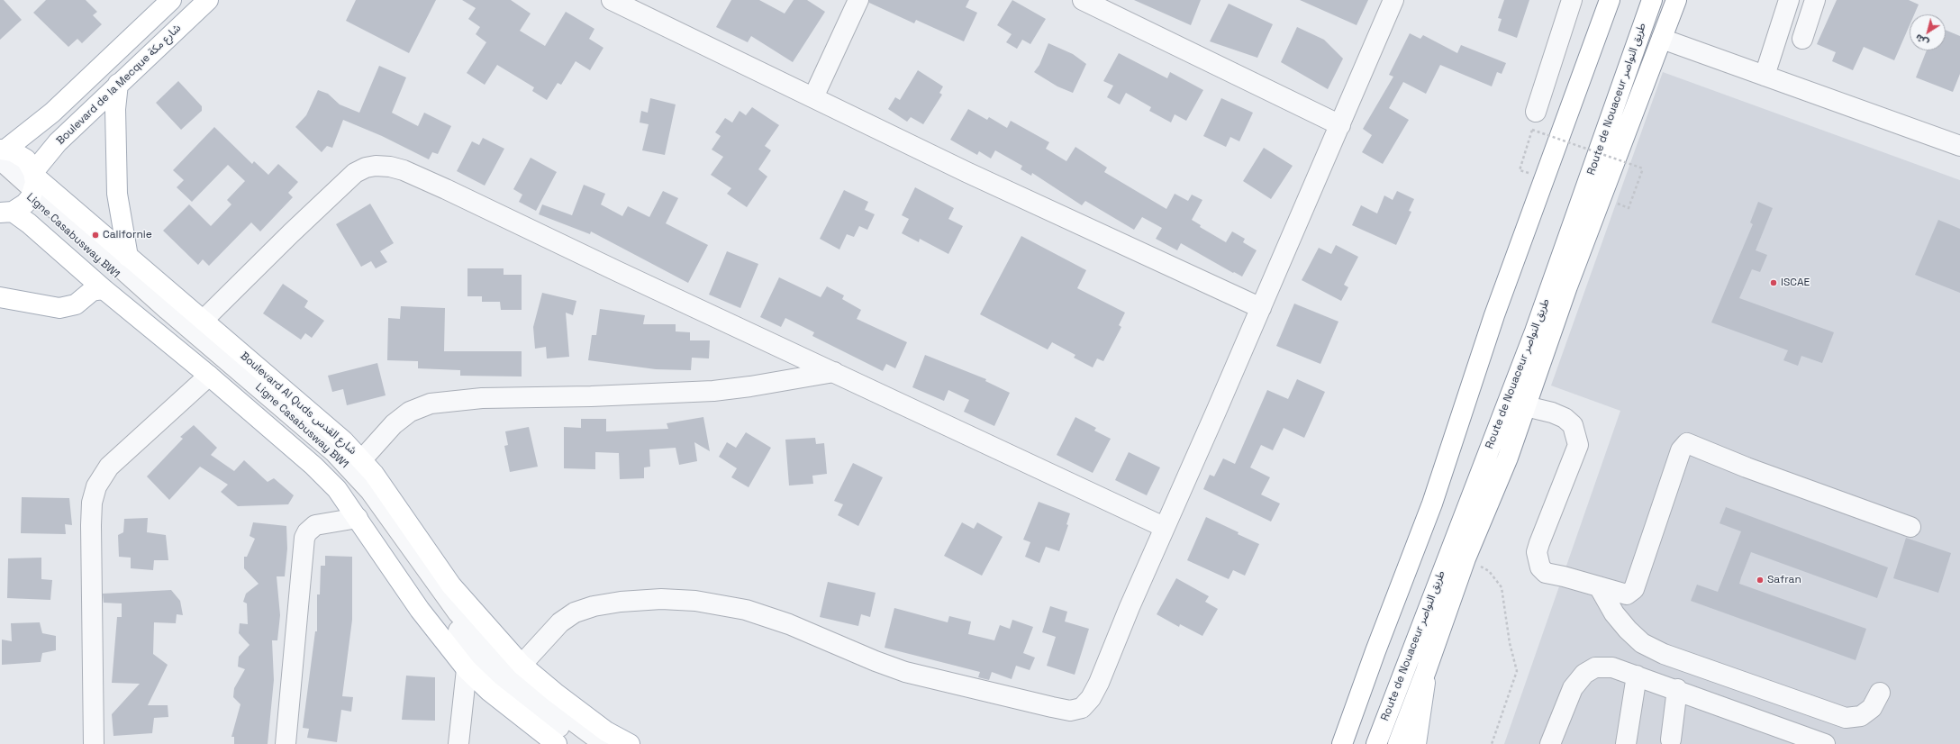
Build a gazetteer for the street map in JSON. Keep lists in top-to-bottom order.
{
  "streets": {
    "main road": ["Boulevard de la Mecque شارع مكة", "Route de Nouaceur طريق النواصر", "Boulevard Al Quds شارع القدس"],
    "street": ["Ligne Casabusway BW1"]
  },
  "crossings": [
    ["Boulevard de la Mecque شارع مكة", "Ligne Casabusway BW1"],
    ["Boulevard de la Mecque شارع مكة", "Boulevard Al Quds شارع القدس"],
    ["Ligne Casabusway BW1", "Boulevard Al Quds شارع القدس"]
  ],
  "places": ["Californie", "ISCAE", "Safran"],
  "north": "bottom left"
}
